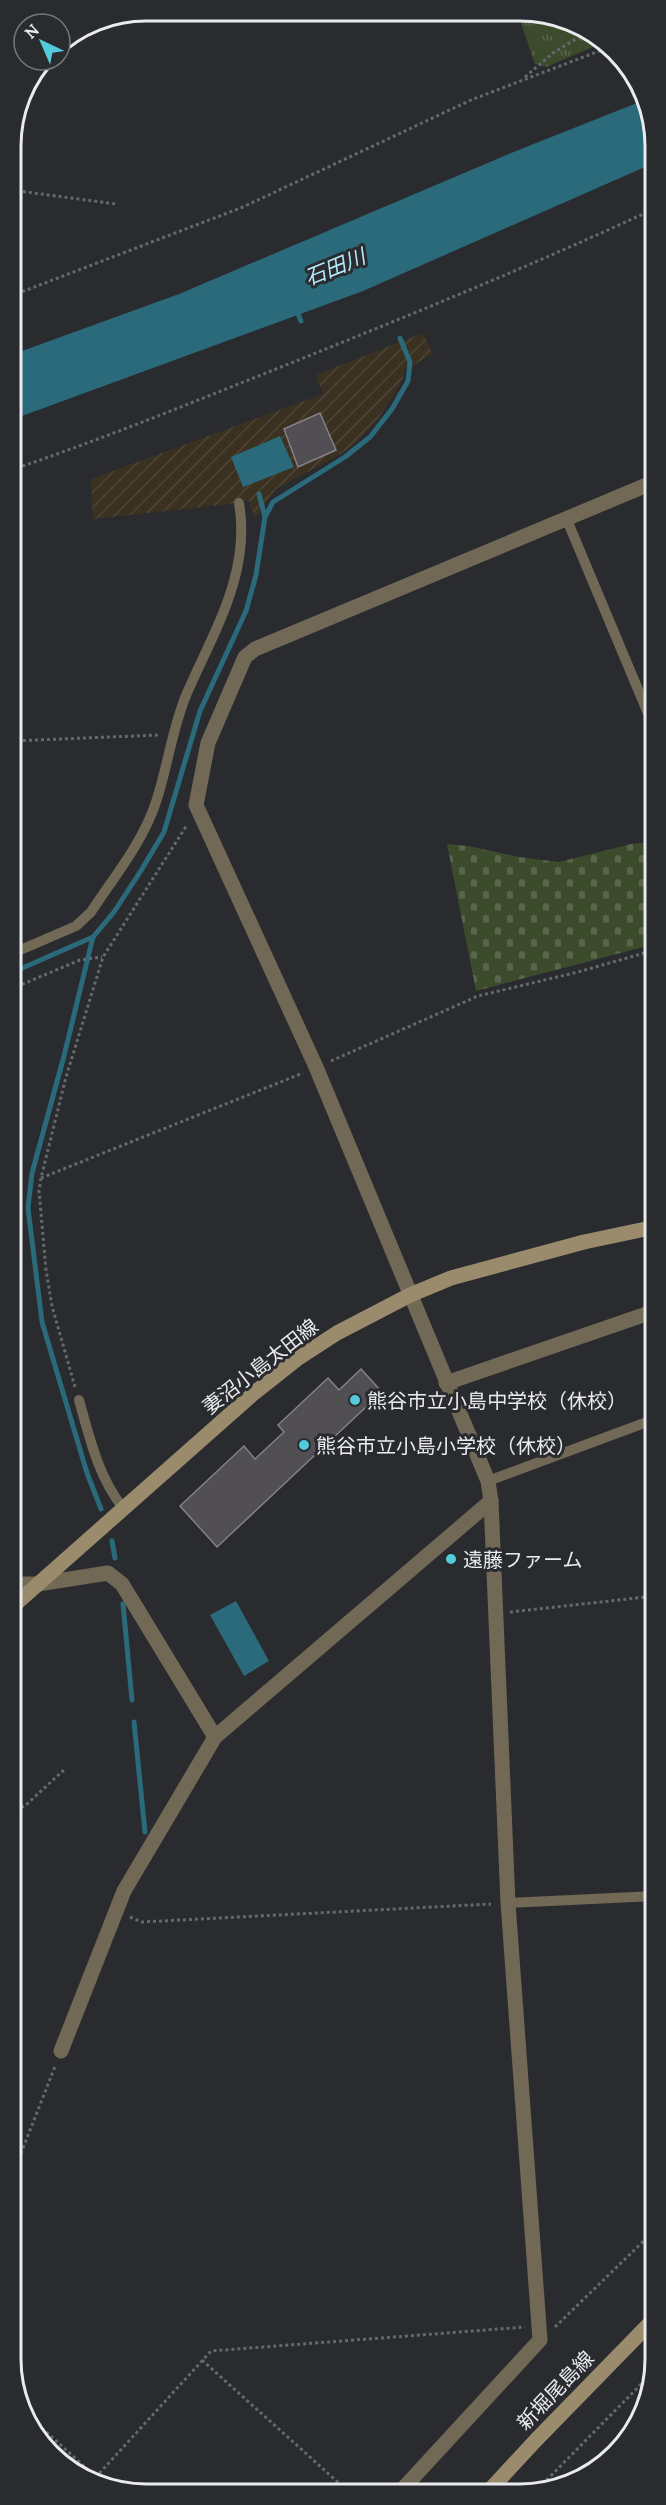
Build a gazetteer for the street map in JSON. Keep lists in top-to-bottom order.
{
  "streets": {
    "main road": ["妻沼小島太田線", "新堀尾島線"]
  },
  "water": ["石田川"],
  "places": ["熊谷市立小島中学校（休校）", "熊谷市立小島小学校（休校）", "遠藤ファーム"],
  "north": "top left"
}
